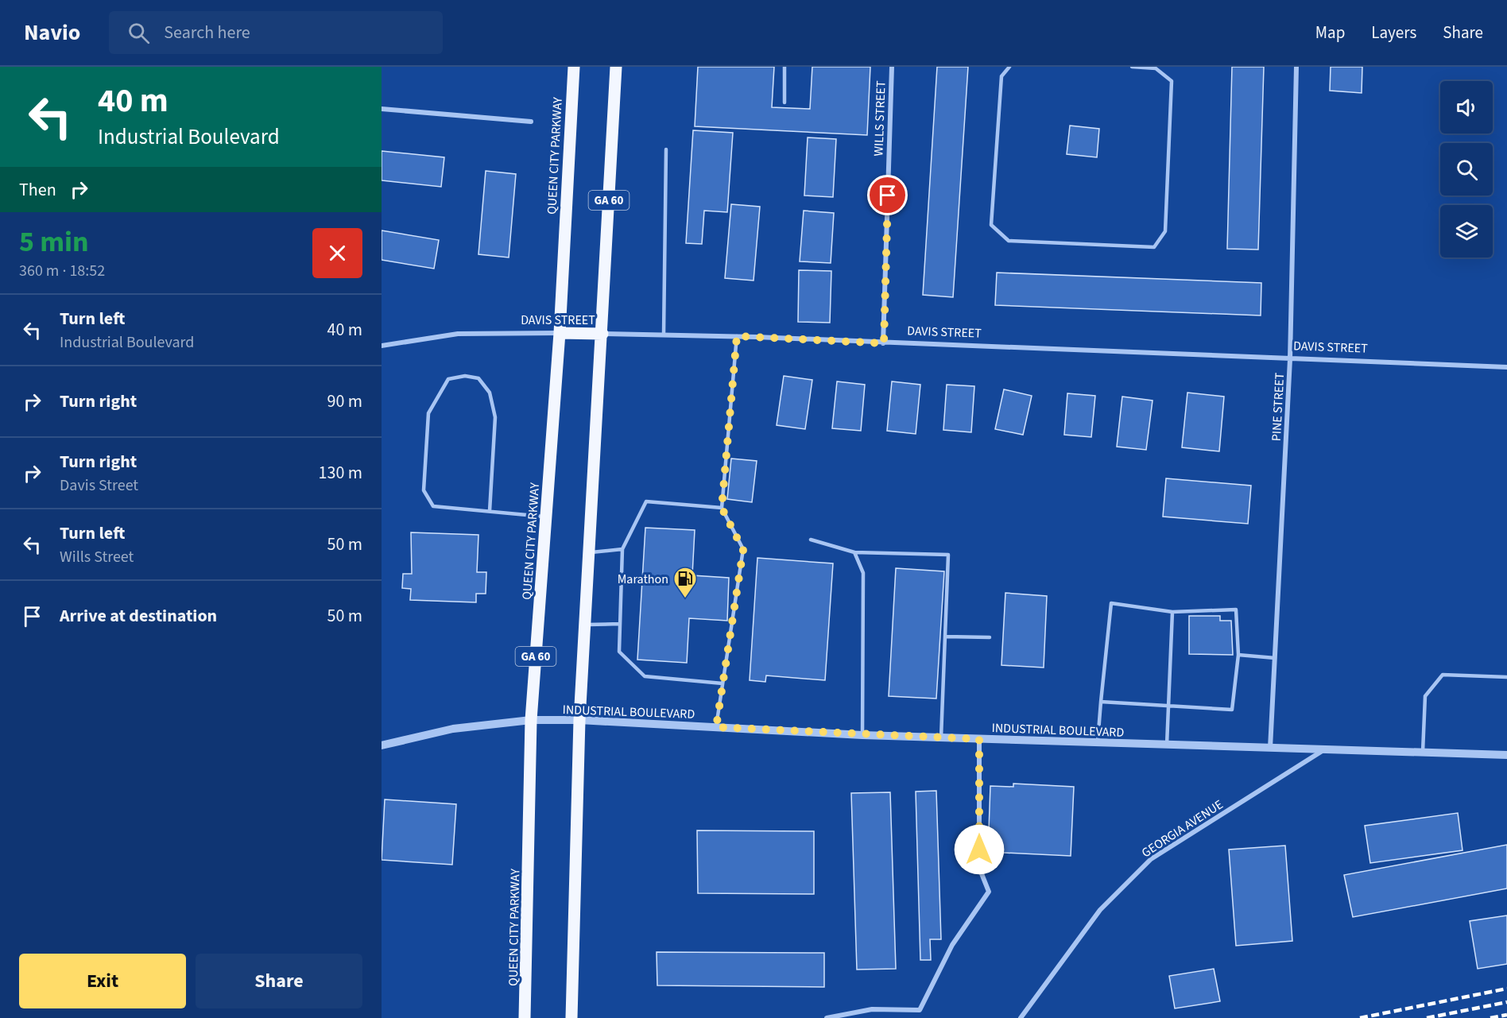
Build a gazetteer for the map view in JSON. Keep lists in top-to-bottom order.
{
  "streets": {
    "main road": ["QUEEN CITY PARKWAY", "GA 60", "DAVIS STREET"],
    "street": [
      "WILLS STREET",
      "PINE STREET",
      "INDUSTRIAL BOULEVARD",
      "GEORGIA AVENUE"
    ]
  },
  "crossings": [
    ["WILLS STREET", "DAVIS STREET"],
    ["QUEEN CITY PARKWAY", "DAVIS STREET"],
    ["QUEEN CITY PARKWAY", "INDUSTRIAL BOULEVARD"],
    ["GA 60", "DAVIS STREET"],
    ["GA 60", "INDUSTRIAL BOULEVARD"],
    ["DAVIS STREET", "PINE STREET"],
    ["PINE STREET", "INDUSTRIAL BOULEVARD"],
    ["INDUSTRIAL BOULEVARD", "GEORGIA AVENUE"]
  ],
  "places": {
    "fuel station": ["Marathon"]
  },
  "page": {
    "header": "Navio",
    "search": "Search here",
    "nav": ["Map", "Layers", "Share"],
    "turn": ["40 m", "Industrial Boulevard"],
    "then": "Then",
    "heading": ["5 min", "360 m · 18:52"],
    "list": [
      {
        "name": "Turn left",
        "note": "Industrial Boulevard",
        "value": "40 m"
      },
      {
        "name": "Turn right",
        "value": "90 m"
      },
      {
        "name": "Turn right",
        "note": "Davis Street",
        "value": "130 m"
      },
      {
        "name": "Turn left",
        "note": "Wills Street",
        "value": "50 m"
      },
      {
        "name": "Arrive at destination",
        "value": "50 m"
      }
    ],
    "buttons": ["Exit", "Share"]
  }
}
